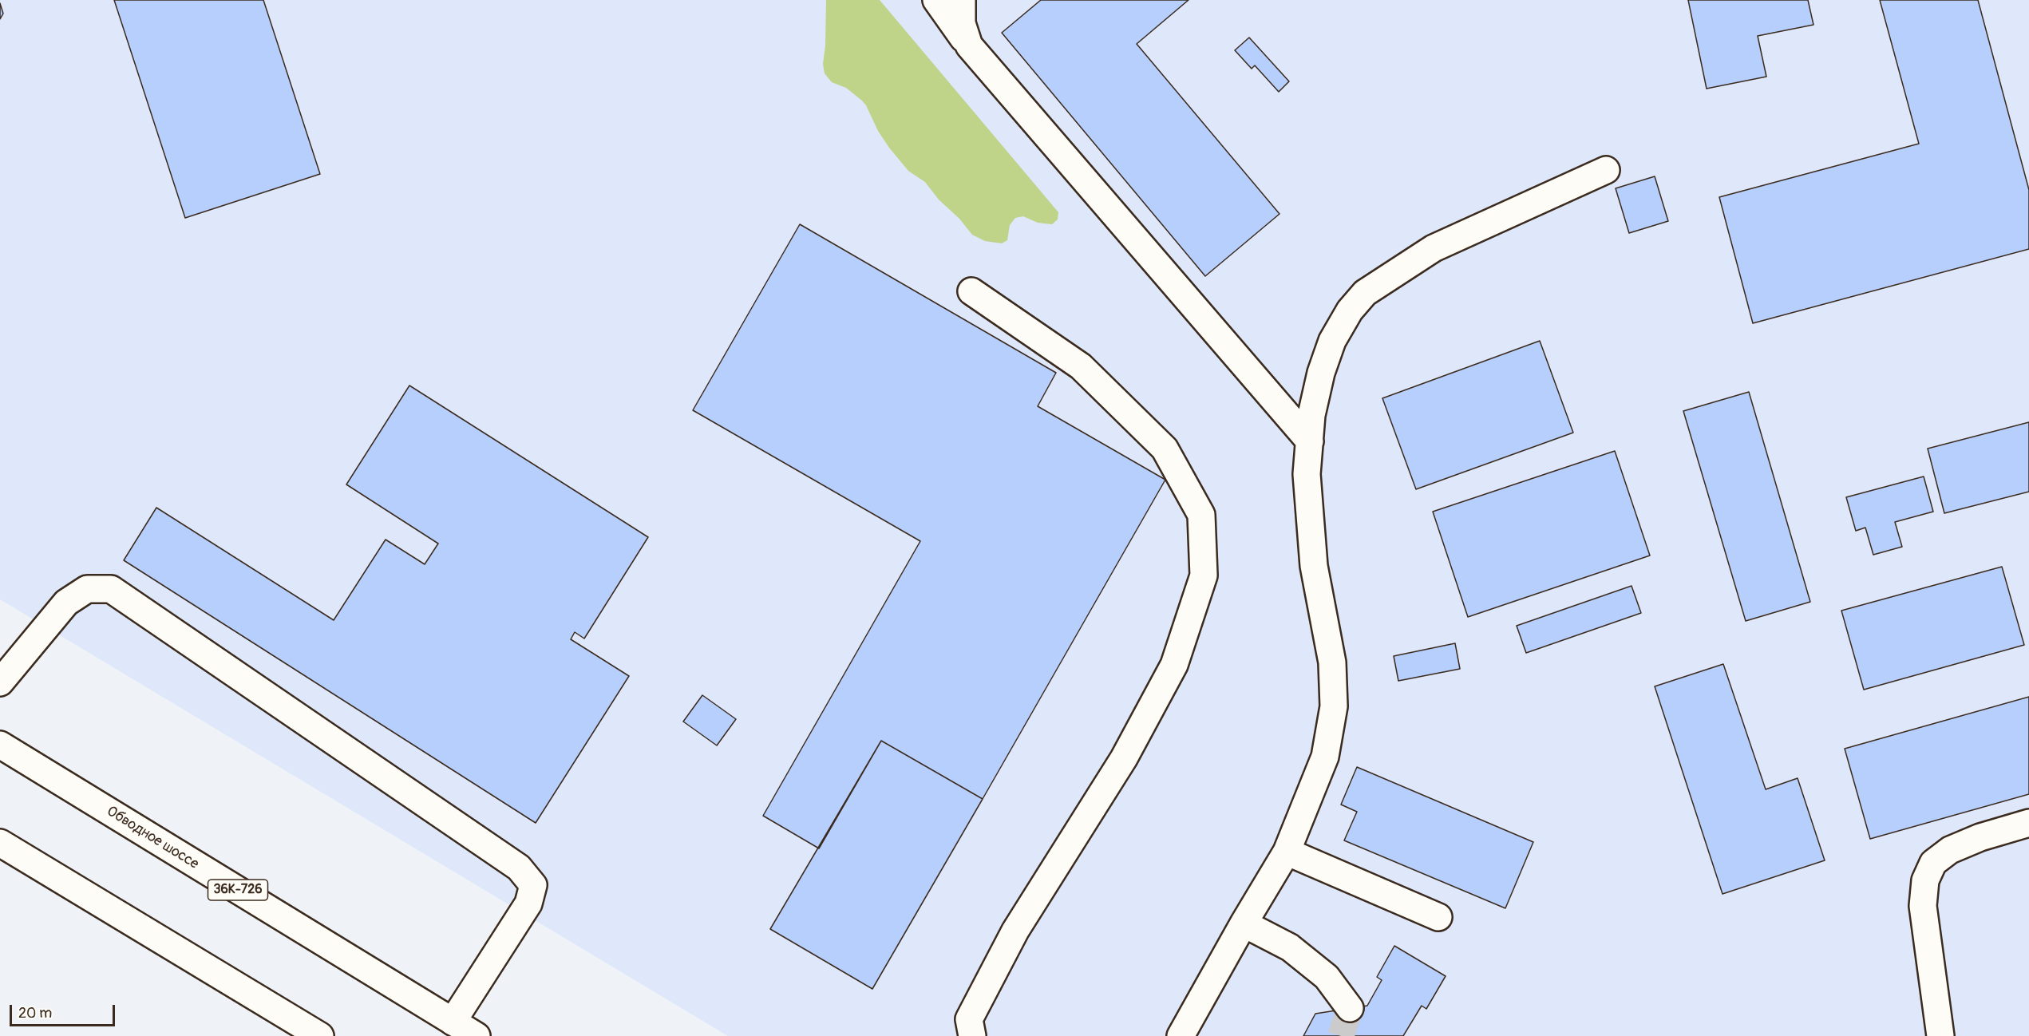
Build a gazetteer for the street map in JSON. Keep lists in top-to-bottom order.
{
  "streets": {
    "main road": ["Обводное шоссе", "36К-726"]
  },
  "scale_bar": "20 m"
}
